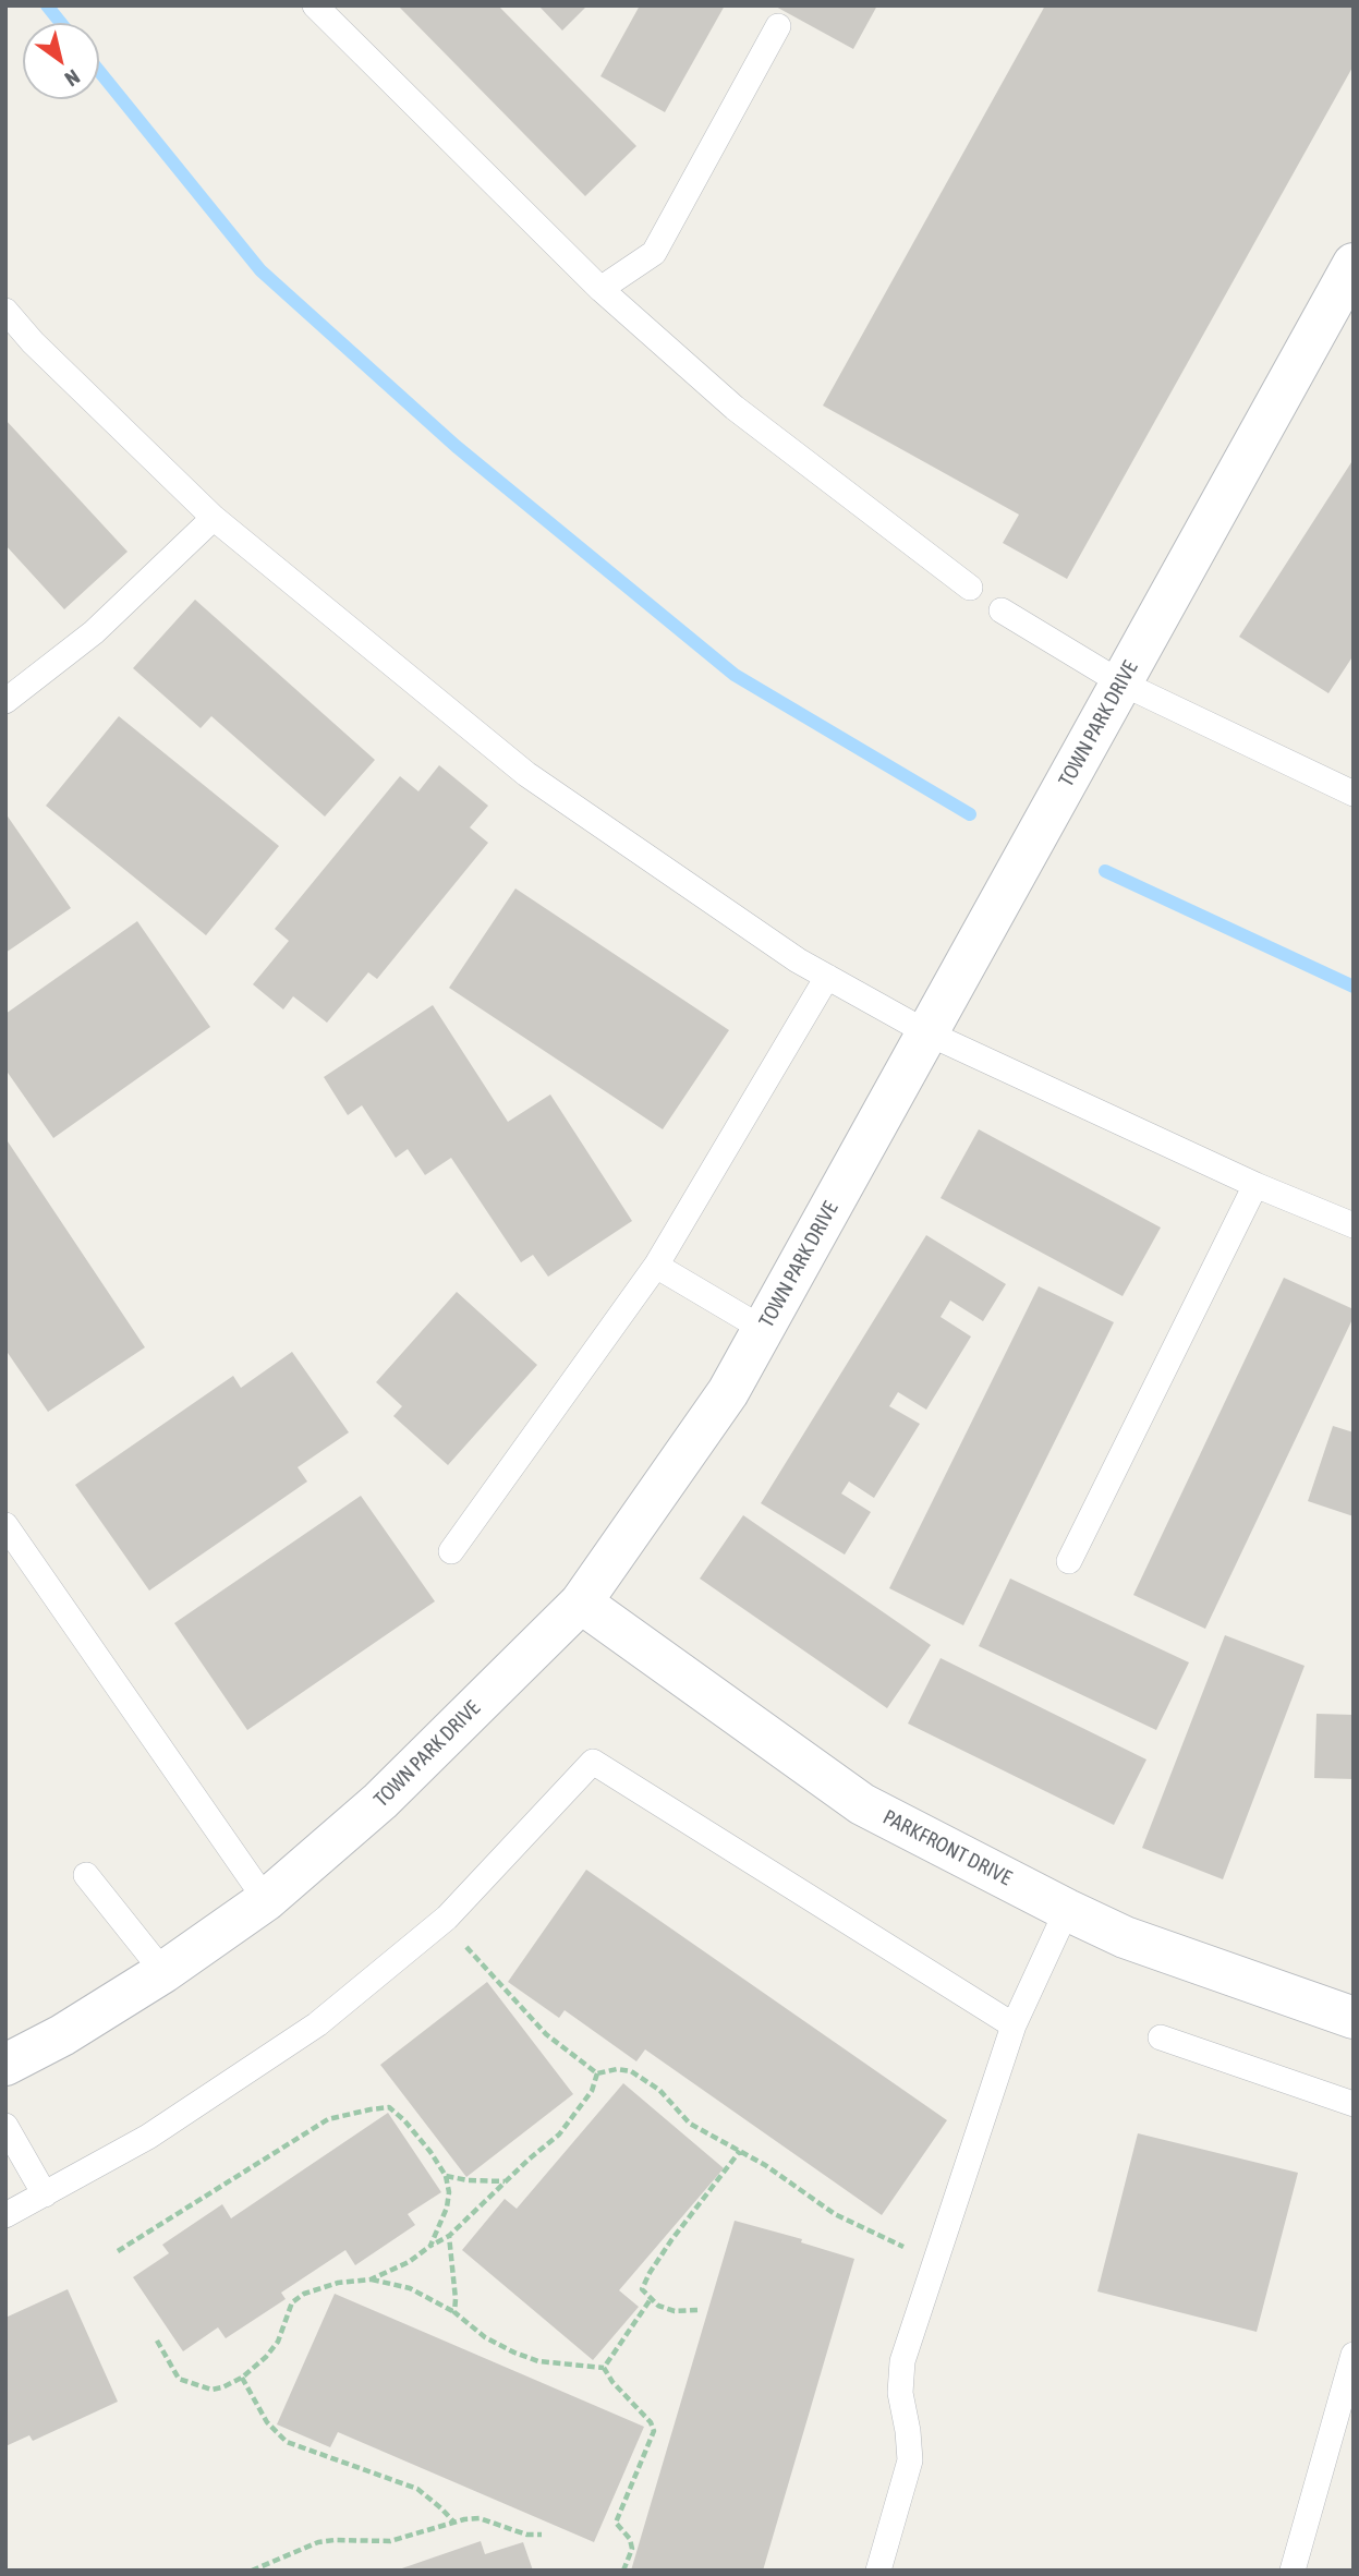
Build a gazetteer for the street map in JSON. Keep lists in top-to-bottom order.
{
  "streets": {
    "street": ["TOWN PARK DRIVE", "PARKFRONT DRIVE"]
  },
  "crossings": [
    ["TOWN PARK DRIVE", "PARKFRONT DRIVE"]
  ],
  "north": "bottom right"
}
